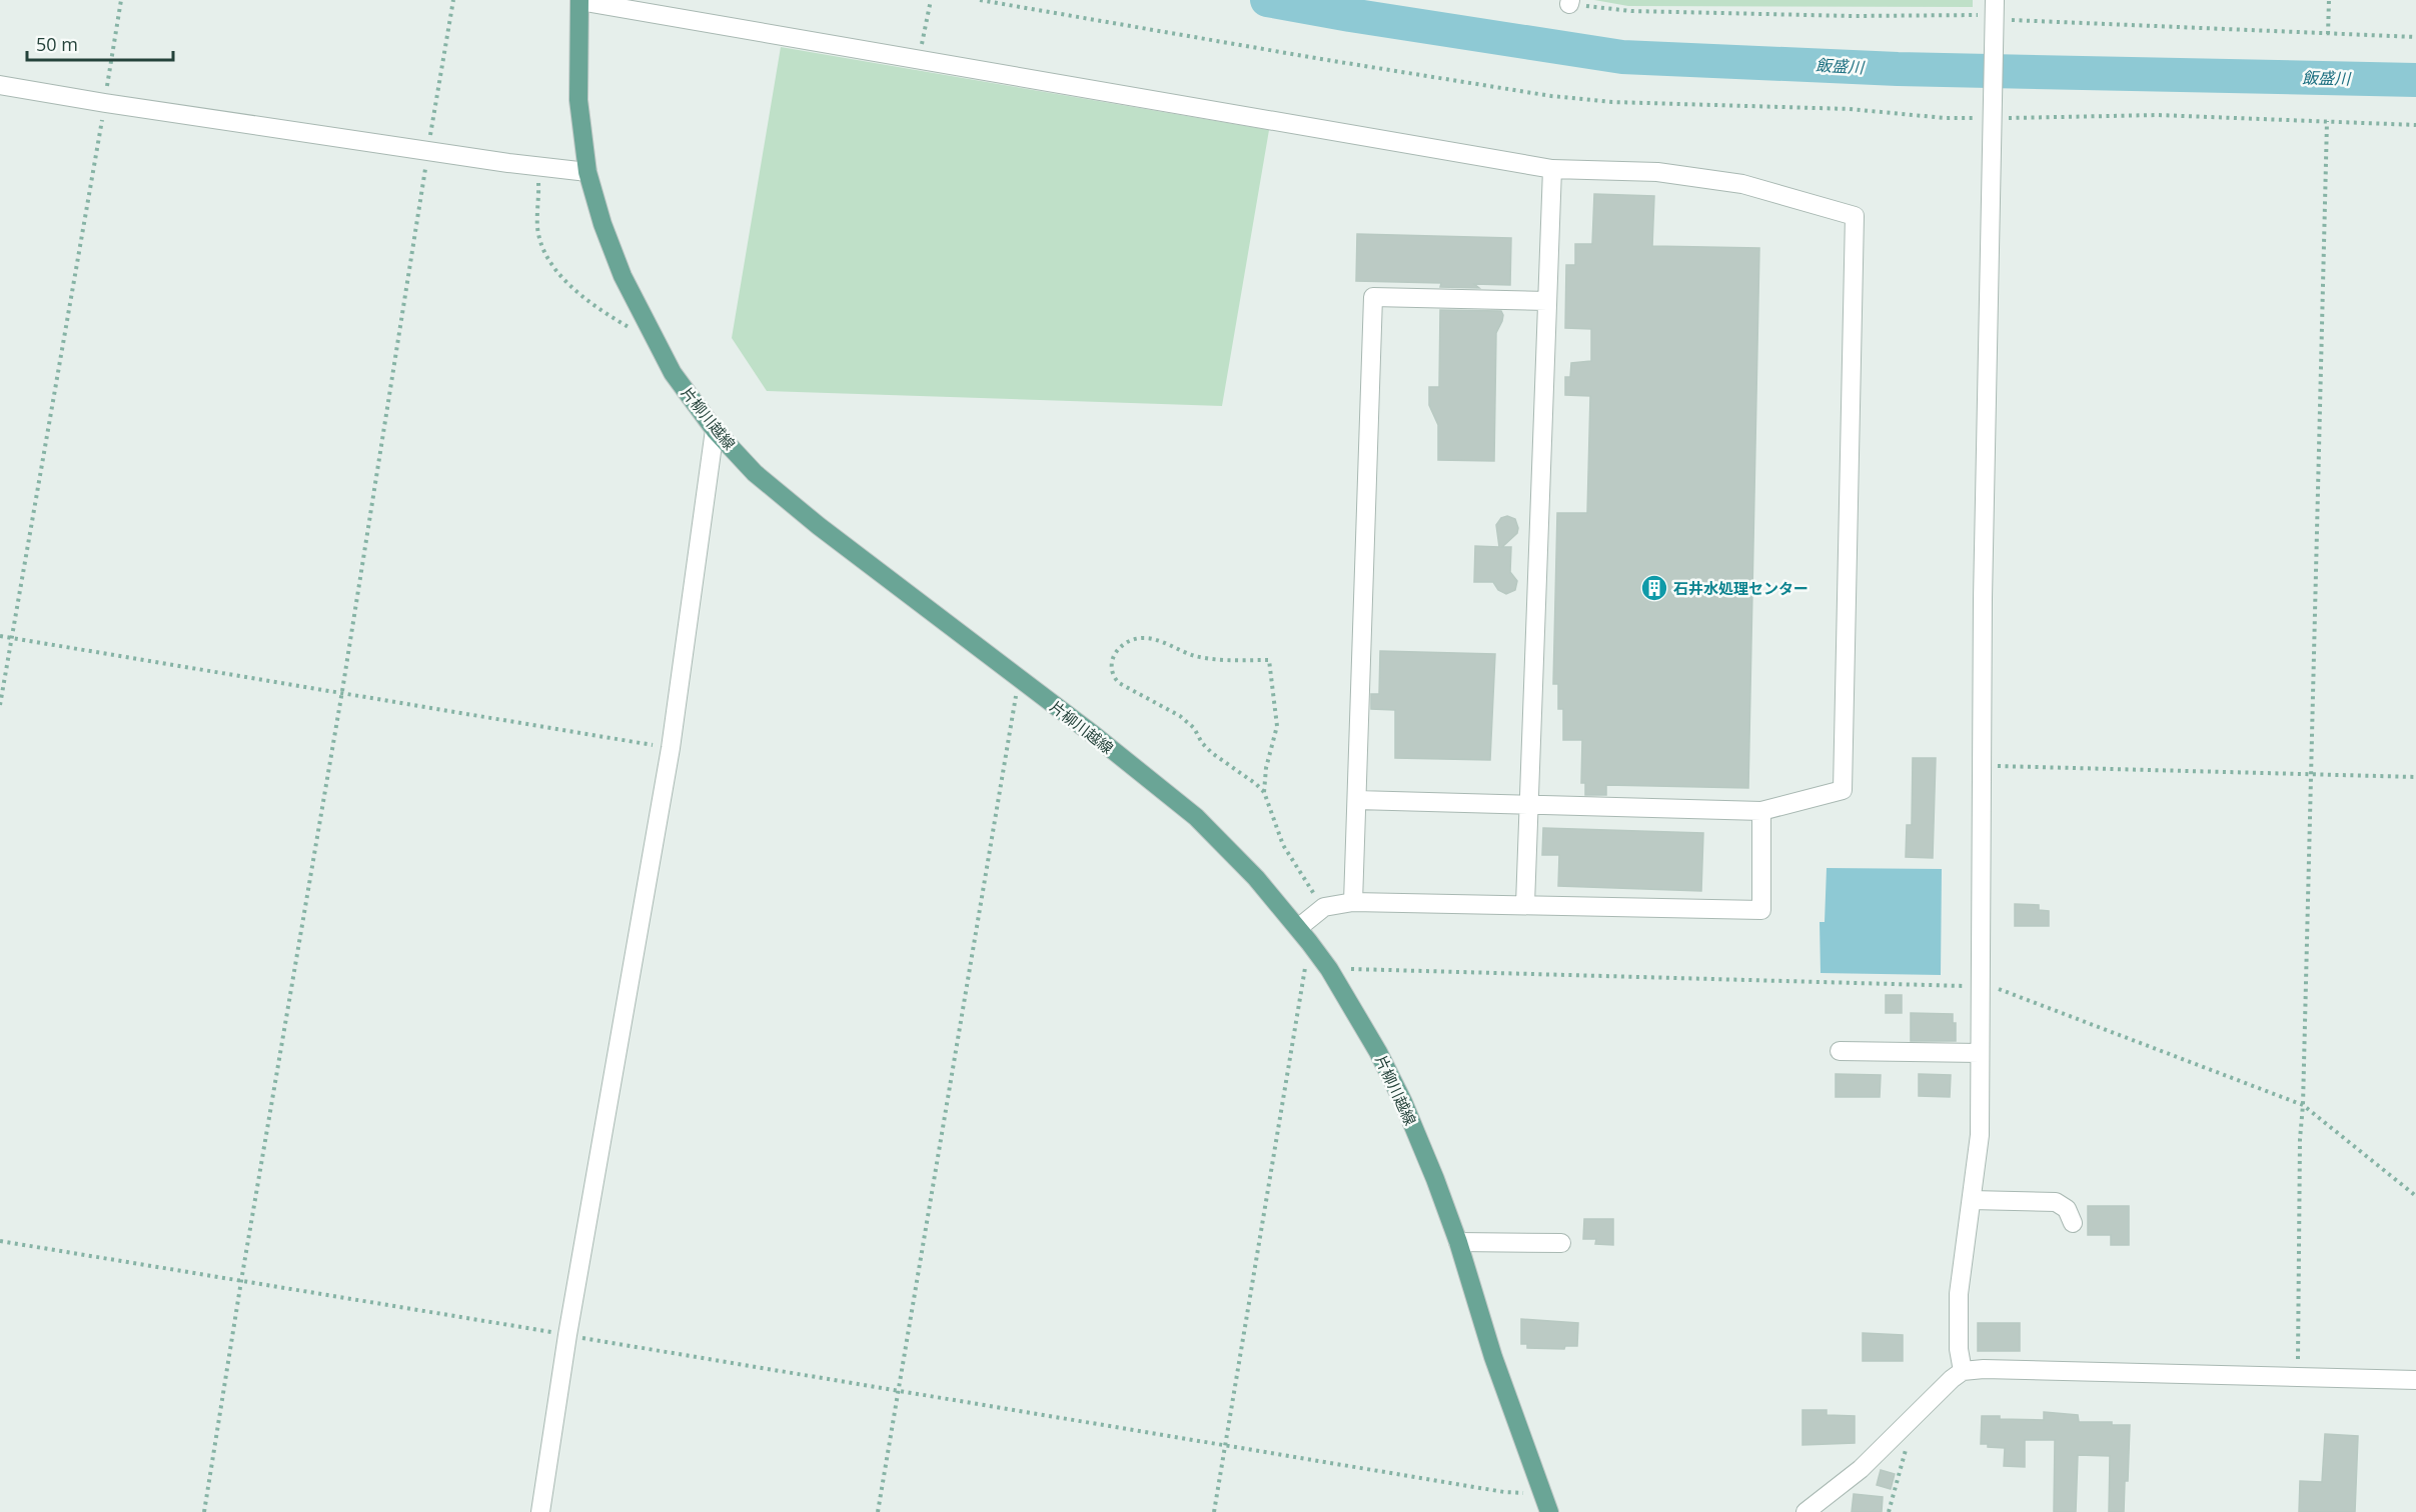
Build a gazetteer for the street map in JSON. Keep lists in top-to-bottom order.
{
  "streets": {
    "main road": ["片柳川越線"]
  },
  "water": ["飯盛川"],
  "places": {
    "building": ["石井水処理センター"]
  },
  "scale_bar": "50 m"
}
